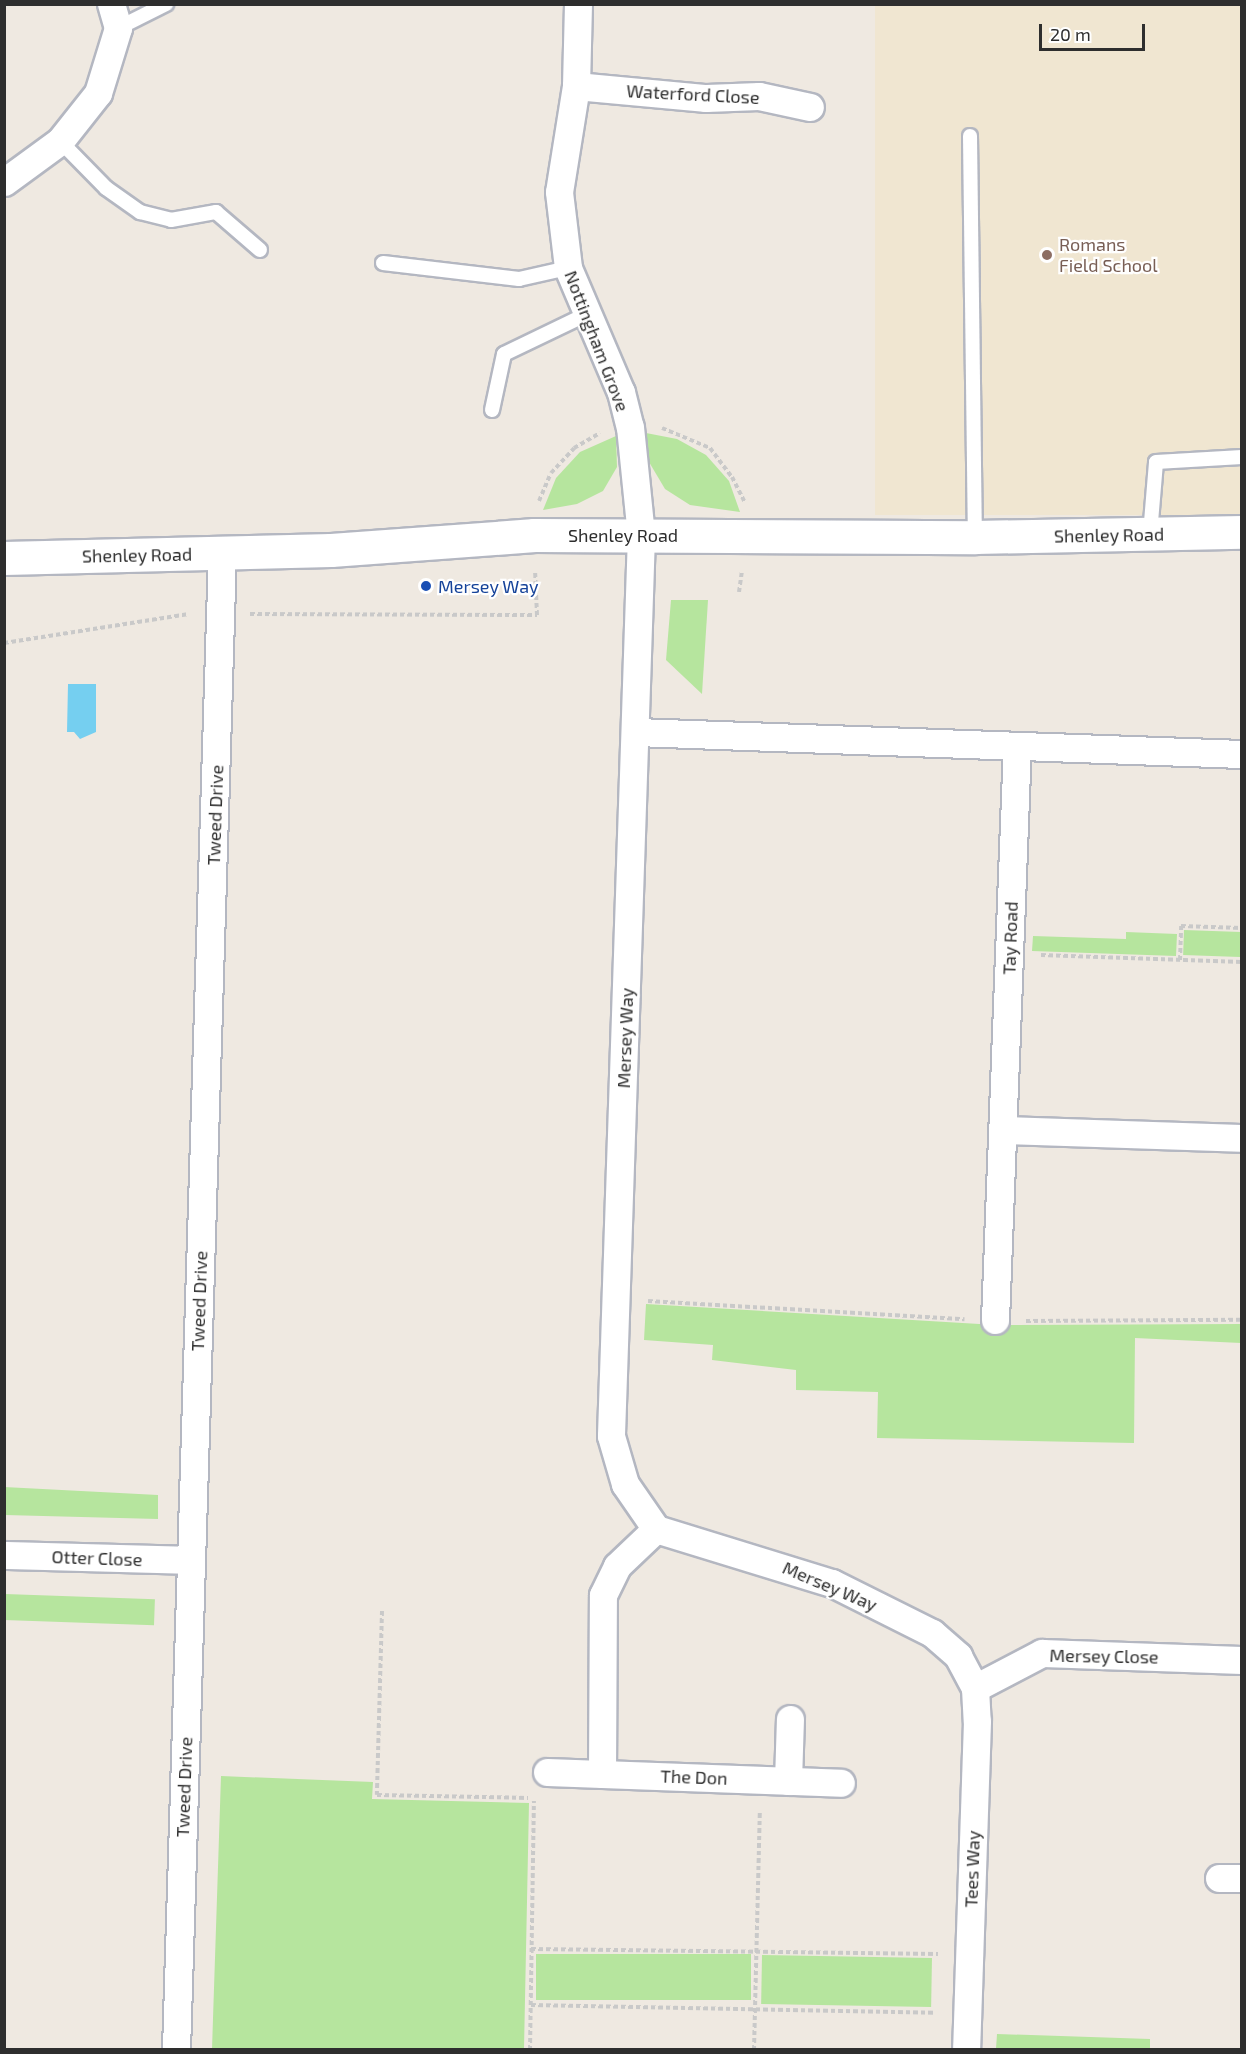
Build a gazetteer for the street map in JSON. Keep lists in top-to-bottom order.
{
  "streets": {
    "street": [
      "Waterford Close",
      "Nottingham Grove",
      "Shenley Road",
      "Tweed Drive",
      "Tay Road",
      "Mersey Way",
      "Otter Close",
      "Mersey Close",
      "The Don",
      "Tees Way"
    ]
  },
  "crossings": [
    ["Waterford Close", "Nottingham Grove"],
    ["Nottingham Grove", "Shenley Road"],
    ["Nottingham Grove", "Mersey Way"],
    ["Shenley Road", "Tweed Drive"],
    ["Shenley Road", "Mersey Way"],
    ["Tweed Drive", "Otter Close"],
    ["Mersey Way", "Mersey Close"],
    ["Mersey Way", "Tees Way"],
    ["Mersey Close", "Tees Way"]
  ],
  "places": ["Romans Field School", "Mersey Way"],
  "scale_bar": "20 m"
}
